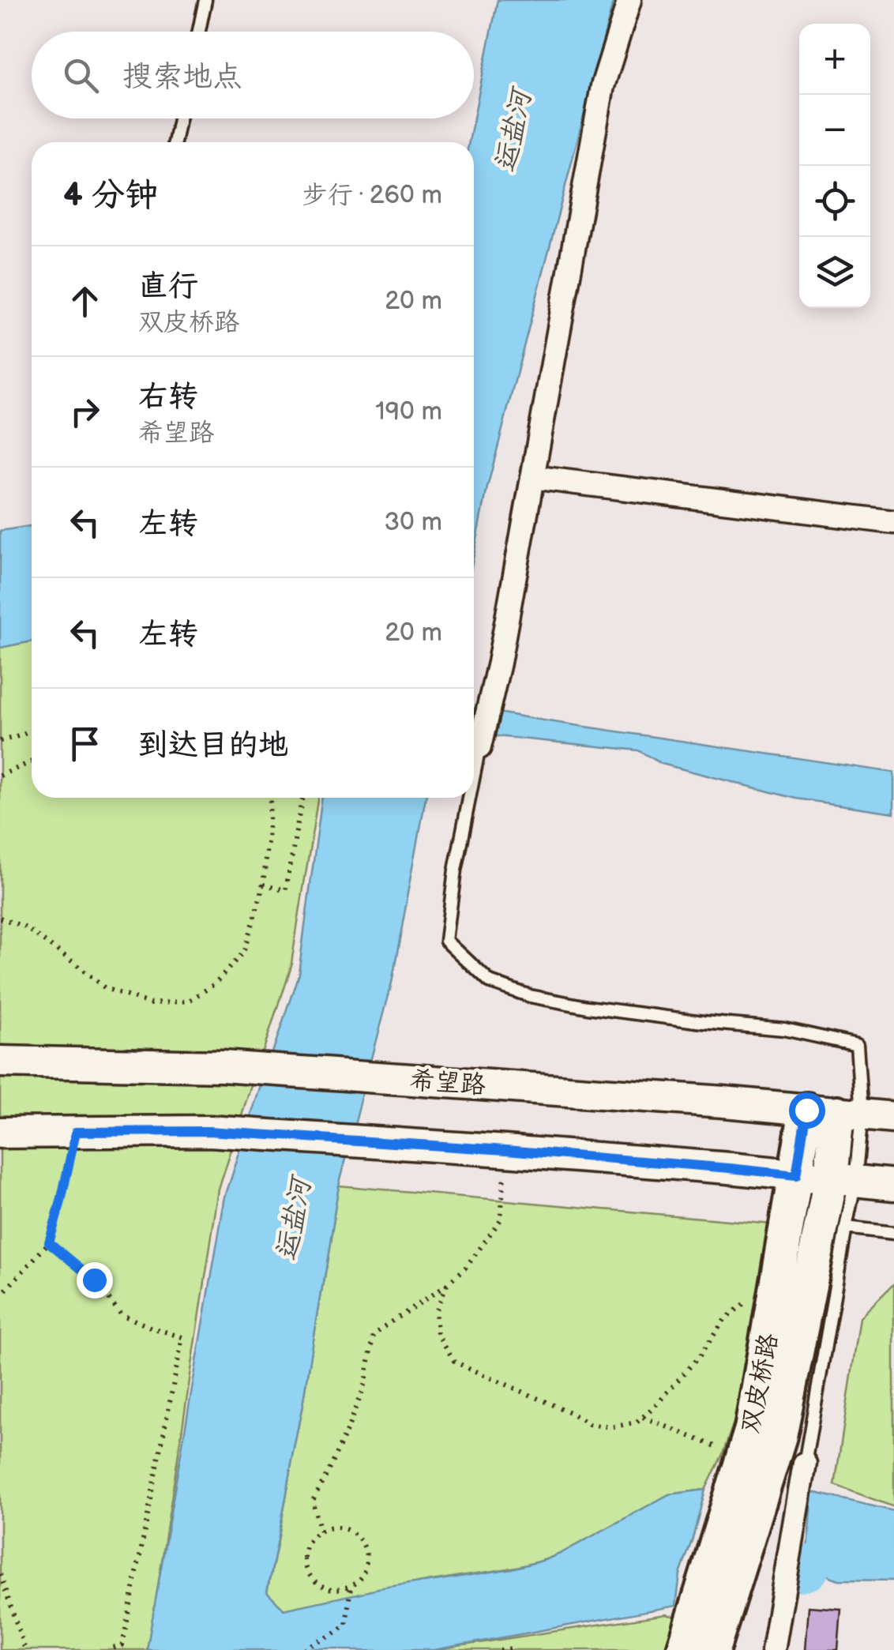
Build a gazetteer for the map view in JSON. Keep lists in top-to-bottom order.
{
  "streets": {
    "main road": ["希望路", "双皮桥路"]
  },
  "crossings": [
    ["希望路", "双皮桥路"]
  ],
  "water": ["运盐河"],
  "page": {
    "map_buttons": ["+", "−"],
    "search": "搜索地点",
    "heading": ["4 分钟", "步行 · 260 m"],
    "list": [
      ["直行", "双皮桥路", "20 m"],
      ["右转", "希望路", "190 m"],
      ["左转", "30 m"],
      ["左转", "20 m"],
      "到达目的地"
    ]
  }
}
